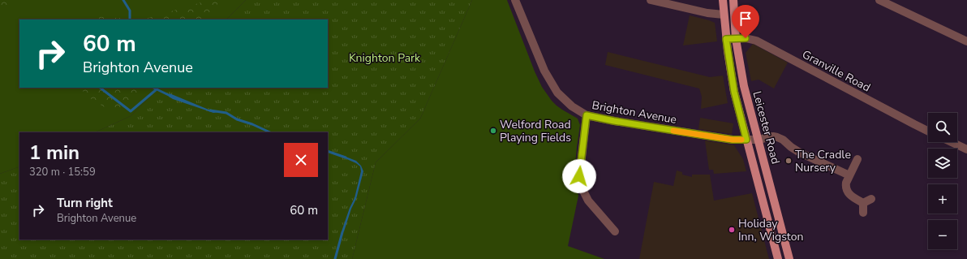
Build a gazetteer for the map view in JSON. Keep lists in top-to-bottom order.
{
  "streets": {
    "main road": ["Leicester Road"],
    "street": ["Granville Road", "Brighton Avenue"]
  },
  "crossings": [
    ["Granville Road", "Leicester Road"],
    ["Brighton Avenue", "Leicester Road"]
  ],
  "parks": ["Knighton Park"],
  "places": ["Welford Road Playing Fields", "The Cradle Nursery", "Holiday Inn, Wigston"],
  "page": {
    "turn": ["60 m", "Brighton Avenue"],
    "map_buttons": ["+", "−"],
    "heading": ["1 min", "320 m · 15:59"],
    "list": [
      {
        "name": "Turn right",
        "note": "Brighton Avenue",
        "value": "60 m"
      }
    ]
  }
}
